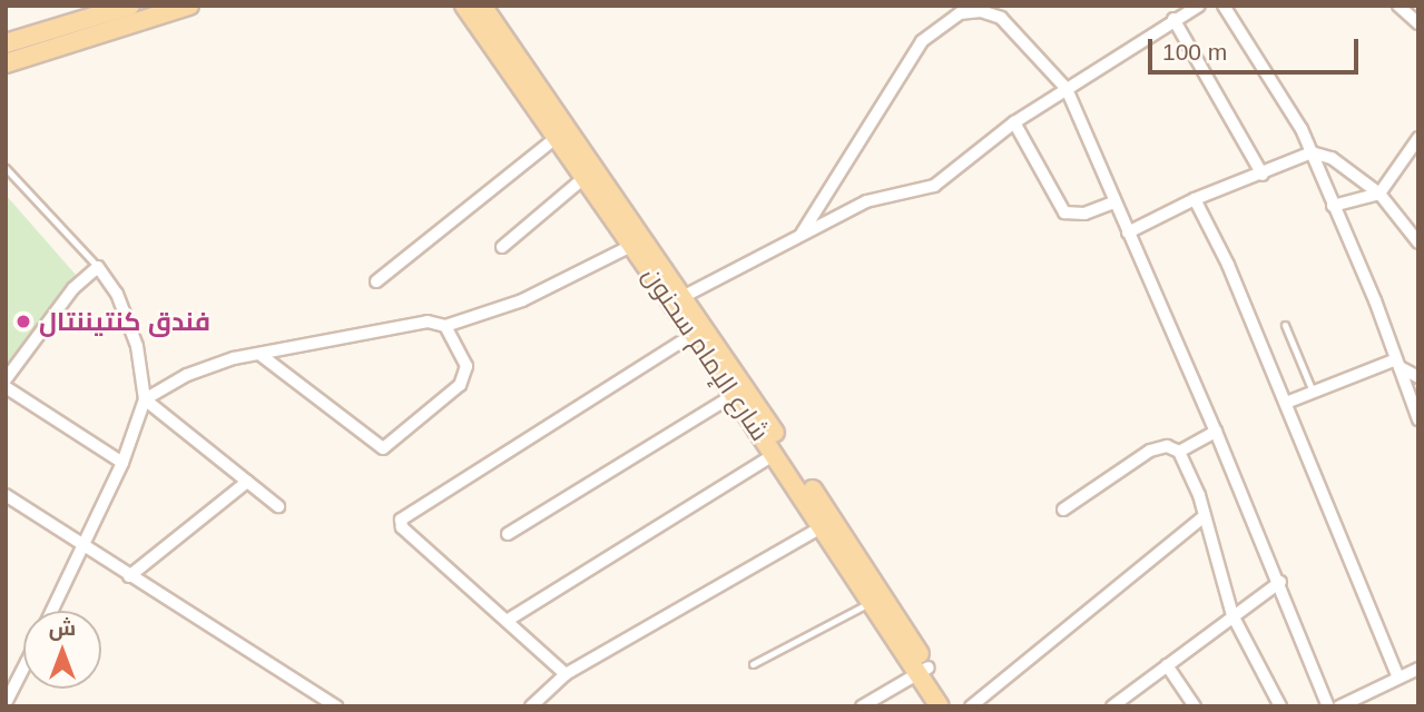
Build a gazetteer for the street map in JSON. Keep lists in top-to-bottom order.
{
  "streets": {
    "main road": ["شارع الإمام سحنون"]
  },
  "places": ["فندق كنتيننتال"],
  "scale_bar": "100 m",
  "north": "top"
}
